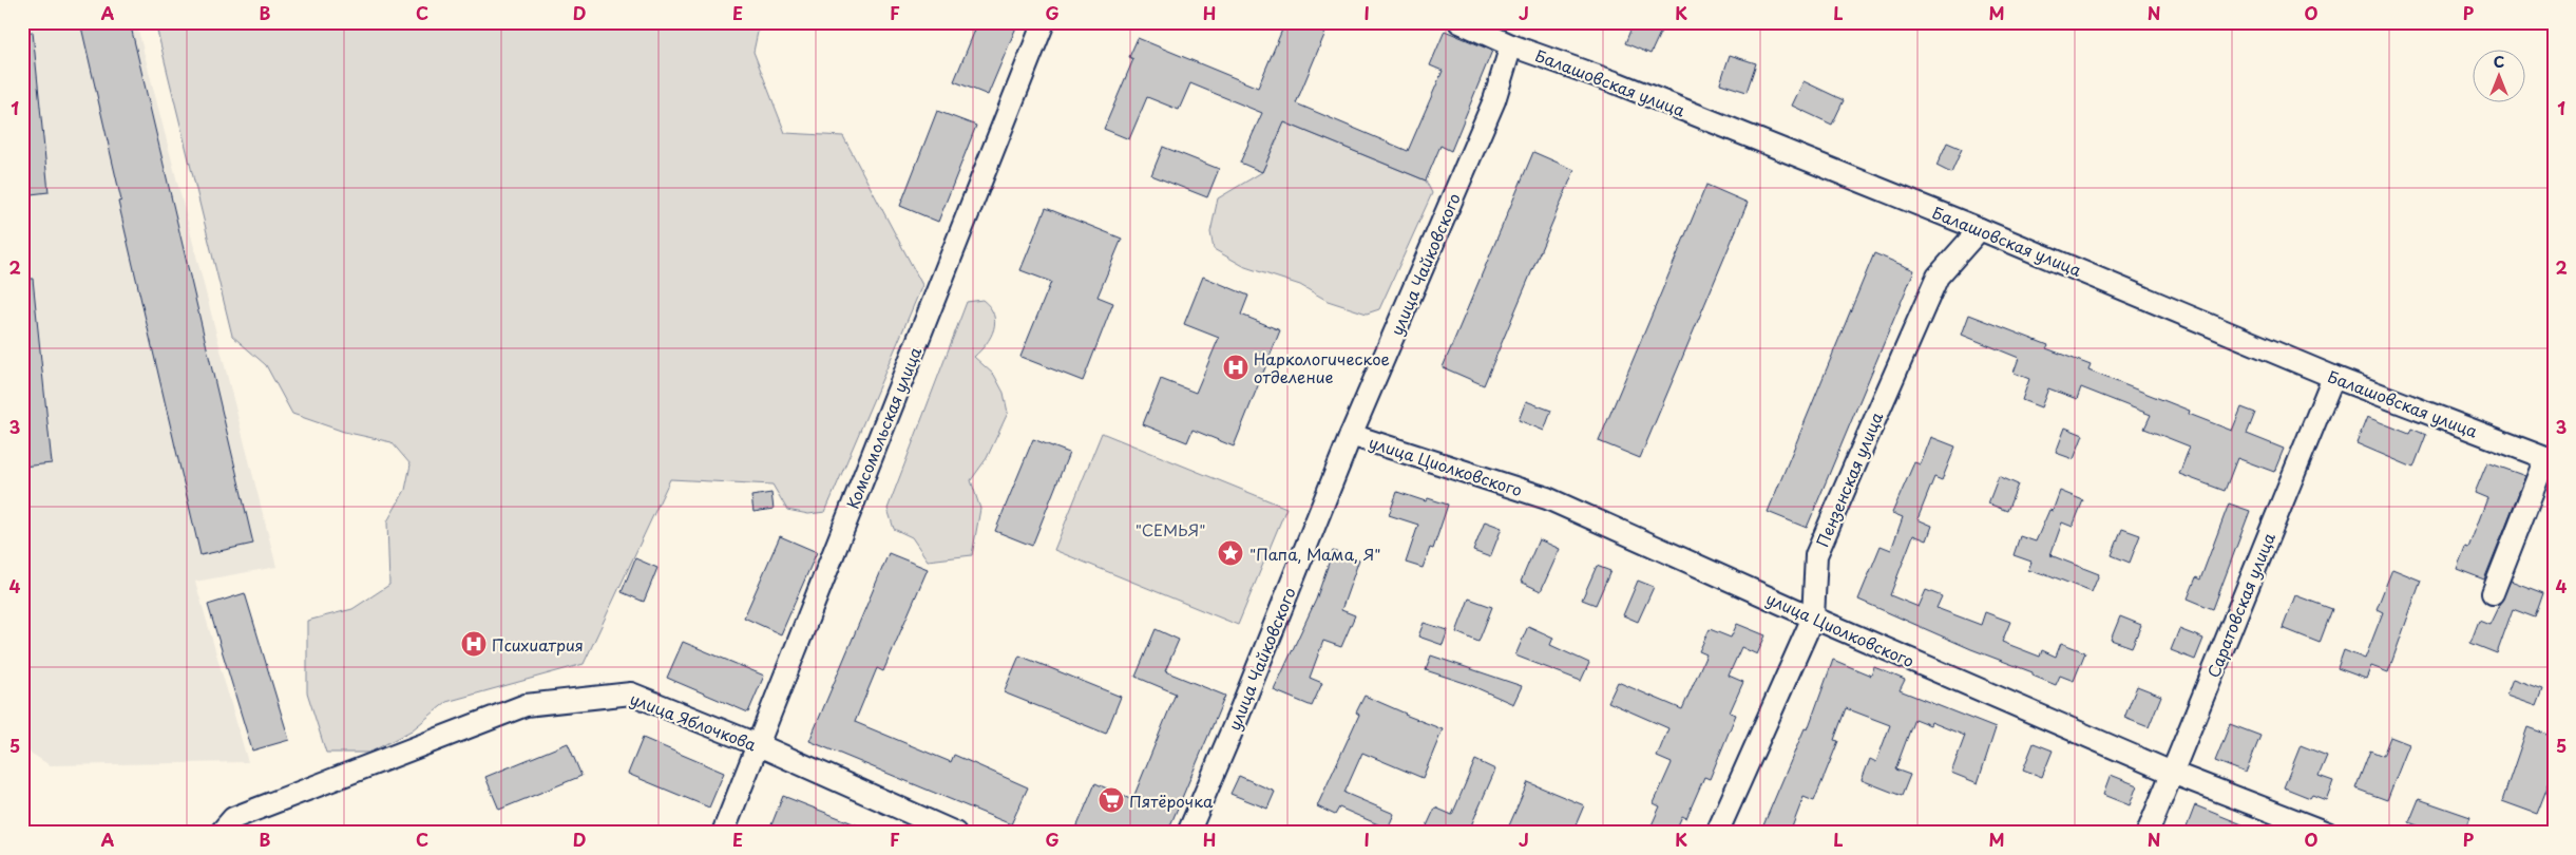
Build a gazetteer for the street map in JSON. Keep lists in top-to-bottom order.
{
  "streets": {
    "street": [
      "Балашовская улица",
      "улица Чайковского",
      "Комсомольская улица",
      "улица Циолковского",
      "Пензенская улица",
      "Саратовская улица",
      "улица Яблочкова"
    ]
  },
  "crossings": [
    ["Балашовская улица", "улица Чайковского"],
    ["Балашовская улица", "Пензенская улица"],
    ["Балашовская улица", "Саратовская улица"],
    ["улица Чайковского", "улица Циолковского"],
    ["Комсомольская улица", "улица Яблочкова"],
    ["улица Циолковского", "Пензенская улица"],
    ["улица Циолковского", "Саратовская улица"]
  ],
  "parks": ["\"СЕМЬЯ\""],
  "places": {
    "hospital": ["Наркологическое отделение", "Психиатрия"],
    "place": ["\"Папа, Мама, Я\""],
    "supermarket": ["Пятёрочка"]
  },
  "north": "top",
  "grid": {
    "columns": [
      "A",
      "B",
      "C",
      "D",
      "E",
      "F",
      "G",
      "H",
      "I",
      "J",
      "K",
      "L",
      "M",
      "N",
      "O",
      "P"
    ],
    "rows": [
      "1",
      "2",
      "3",
      "4",
      "5"
    ]
  }
}
